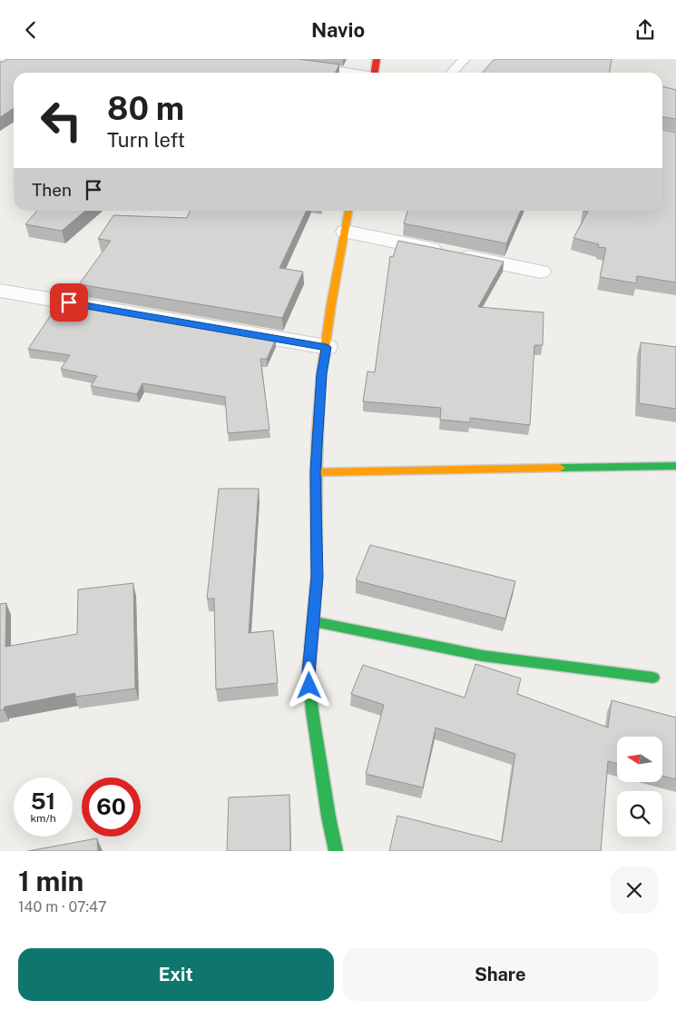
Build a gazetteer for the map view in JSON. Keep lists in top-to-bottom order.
{
  "north": "left",
  "page": {
    "header": "Navio",
    "turn": ["80 m", "Turn left"],
    "then": "Then",
    "speed": "51 km/h",
    "limit": "60",
    "heading": ["1 min", "140 m · 07:47"],
    "buttons": ["Exit", "Share"]
  }
}
